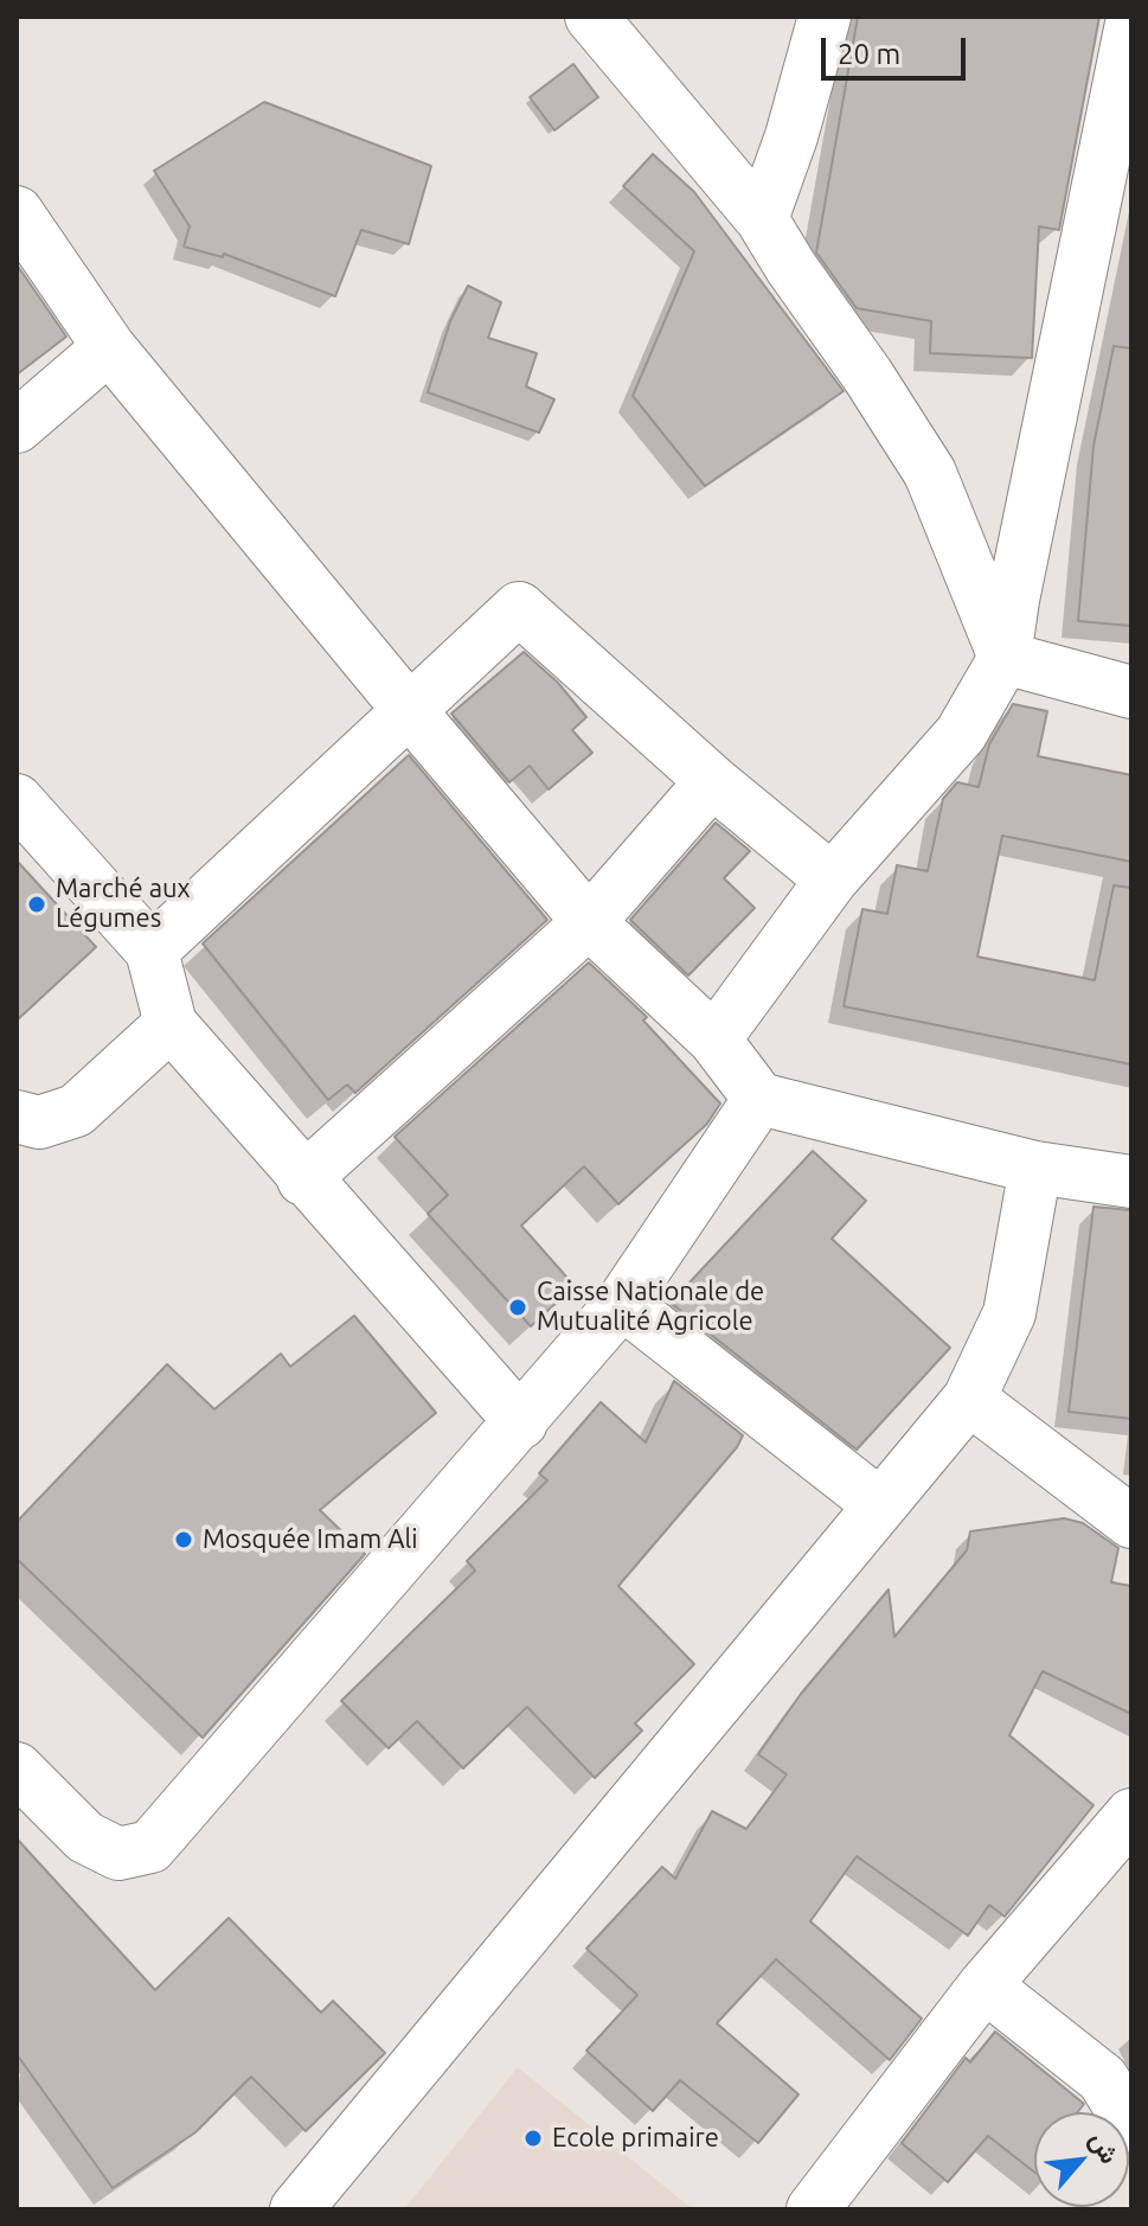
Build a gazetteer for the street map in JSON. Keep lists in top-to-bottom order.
{
  "places": [
    "Marché aux Légumes",
    "Caisse Nationale de Mutualité Agricole",
    "Mosquée Imam Ali",
    "Ecole primaire"
  ],
  "scale_bar": "20 m",
  "north": "top right"
}
